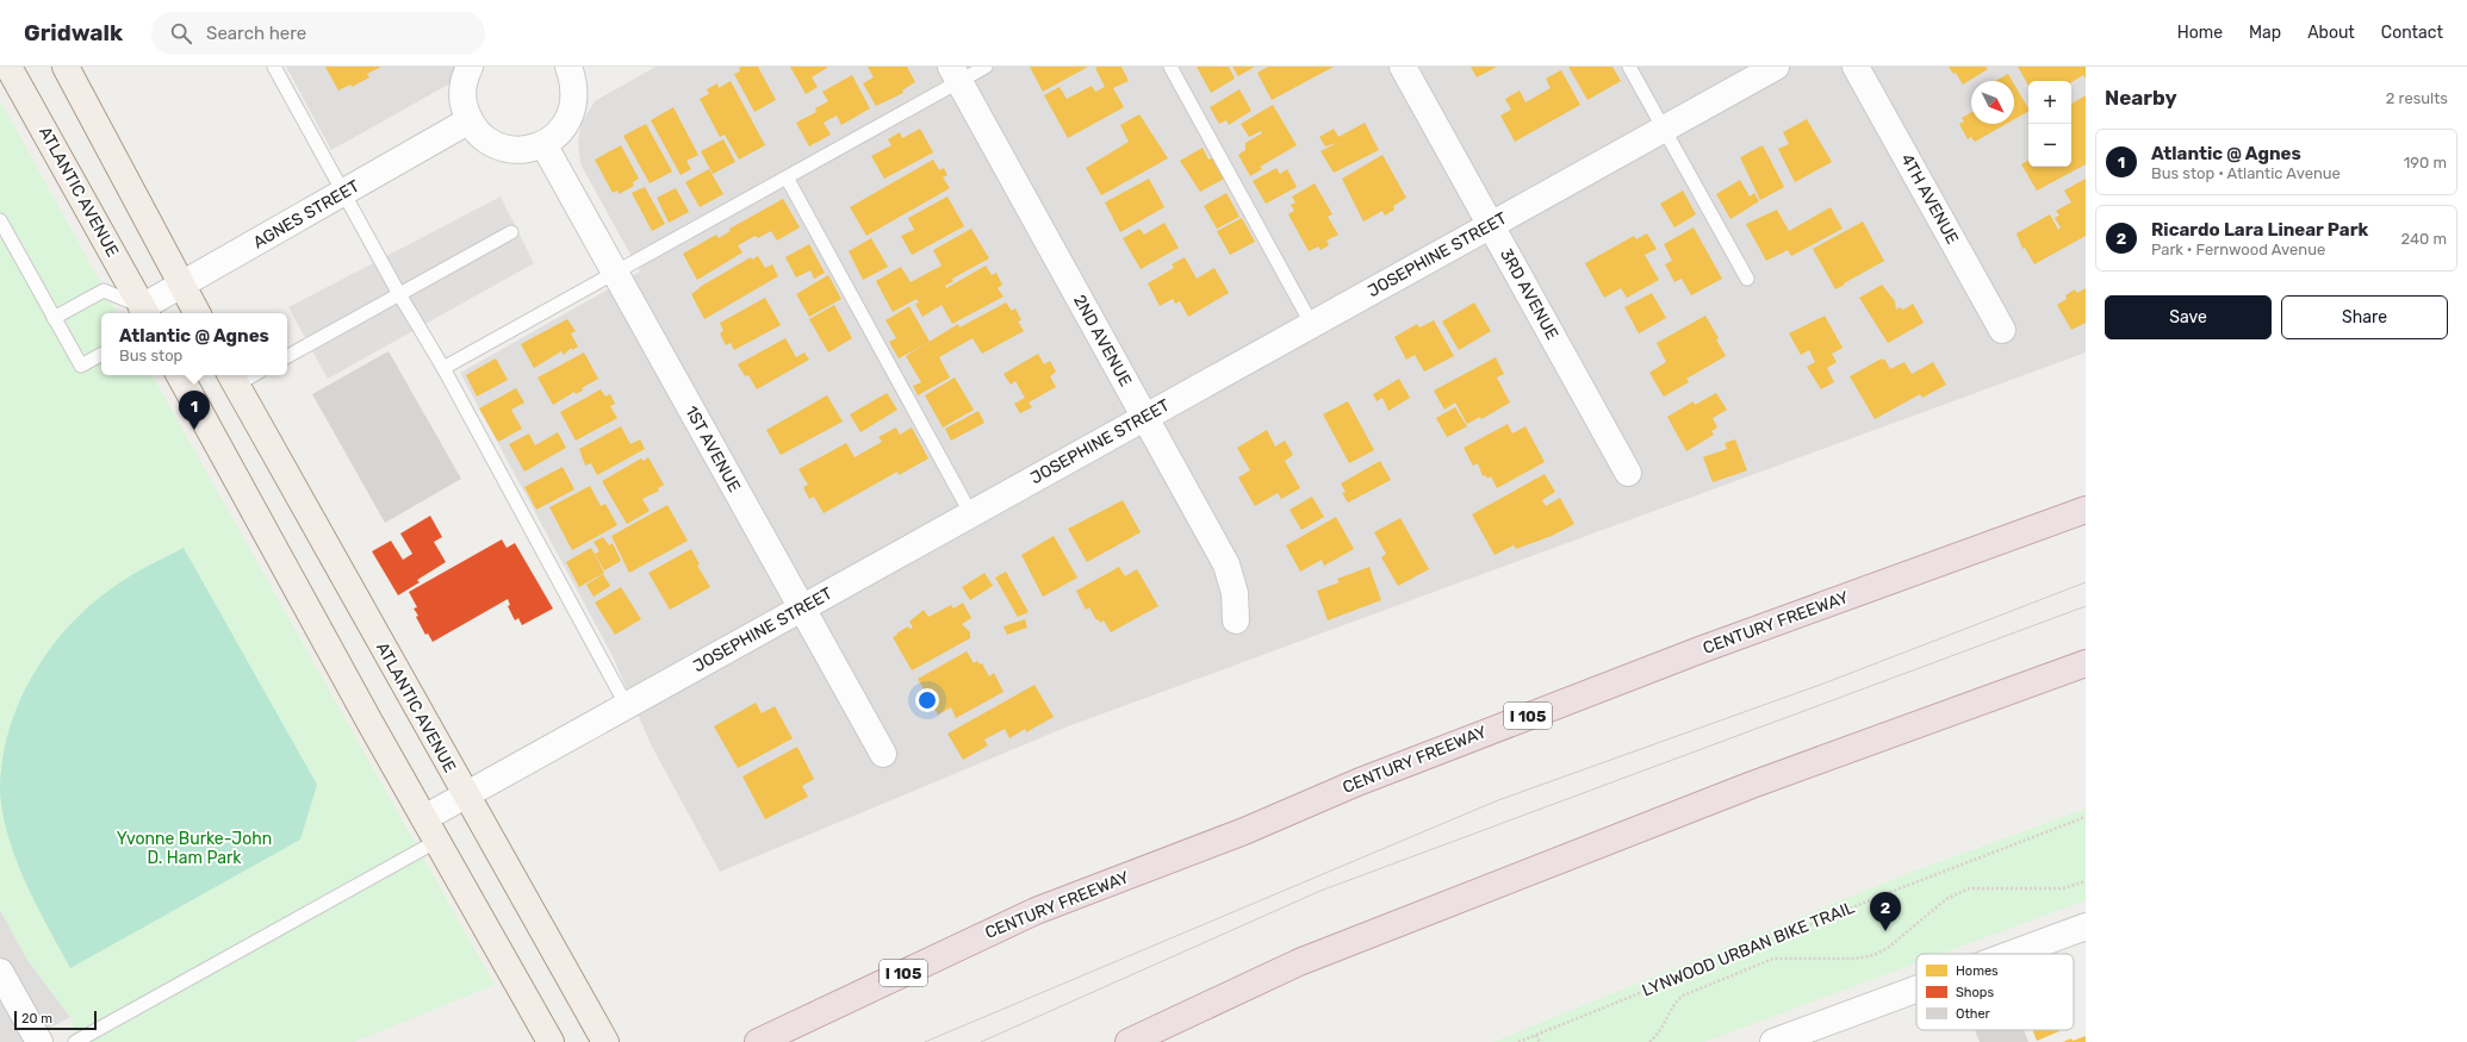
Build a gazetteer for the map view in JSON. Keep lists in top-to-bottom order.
{
  "streets": {
    "highway": ["CENTURY FREEWAY", "I 105"],
    "main road": ["ATLANTIC AVENUE"],
    "street": [
      "4TH AVENUE",
      "AGNES STREET",
      "JOSEPHINE STREET",
      "3RD AVENUE",
      "2ND AVENUE",
      "1ST AVENUE"
    ],
    "path": ["LYNWOOD URBAN BIKE TRAIL"]
  },
  "crossings": [
    ["ATLANTIC AVENUE", "AGNES STREET"],
    ["ATLANTIC AVENUE", "JOSEPHINE STREET"],
    ["JOSEPHINE STREET", "3RD AVENUE"],
    ["JOSEPHINE STREET", "2ND AVENUE"],
    ["JOSEPHINE STREET", "1ST AVENUE"]
  ],
  "parks": ["Yvonne Burke-John D. Ham Park"],
  "legend": ["Homes", "Shops", "Other"],
  "scale_bar": "20 m",
  "north": "bottom right",
  "page": {
    "header": "Gridwalk",
    "search": "Search here",
    "nav": [
      "Home",
      "Map",
      "About",
      "Contact"
    ],
    "heading": ["Nearby", "2 results"],
    "map_buttons": ["+", "−"],
    "list": [
      {
        "mark": "1",
        "name": "Atlantic @ Agnes",
        "note": "Bus stop · Atlantic Avenue",
        "value": "190 m"
      },
      {
        "mark": "2",
        "name": "Ricardo Lara Linear Park",
        "note": "Park · Fernwood Avenue",
        "value": "240 m"
      }
    ],
    "buttons": ["Save", "Share"],
    "popup": ["Atlantic @ Agnes", "Bus stop"],
    "pins": ["1", "2"],
    "scale": "20 m"
  }
}
